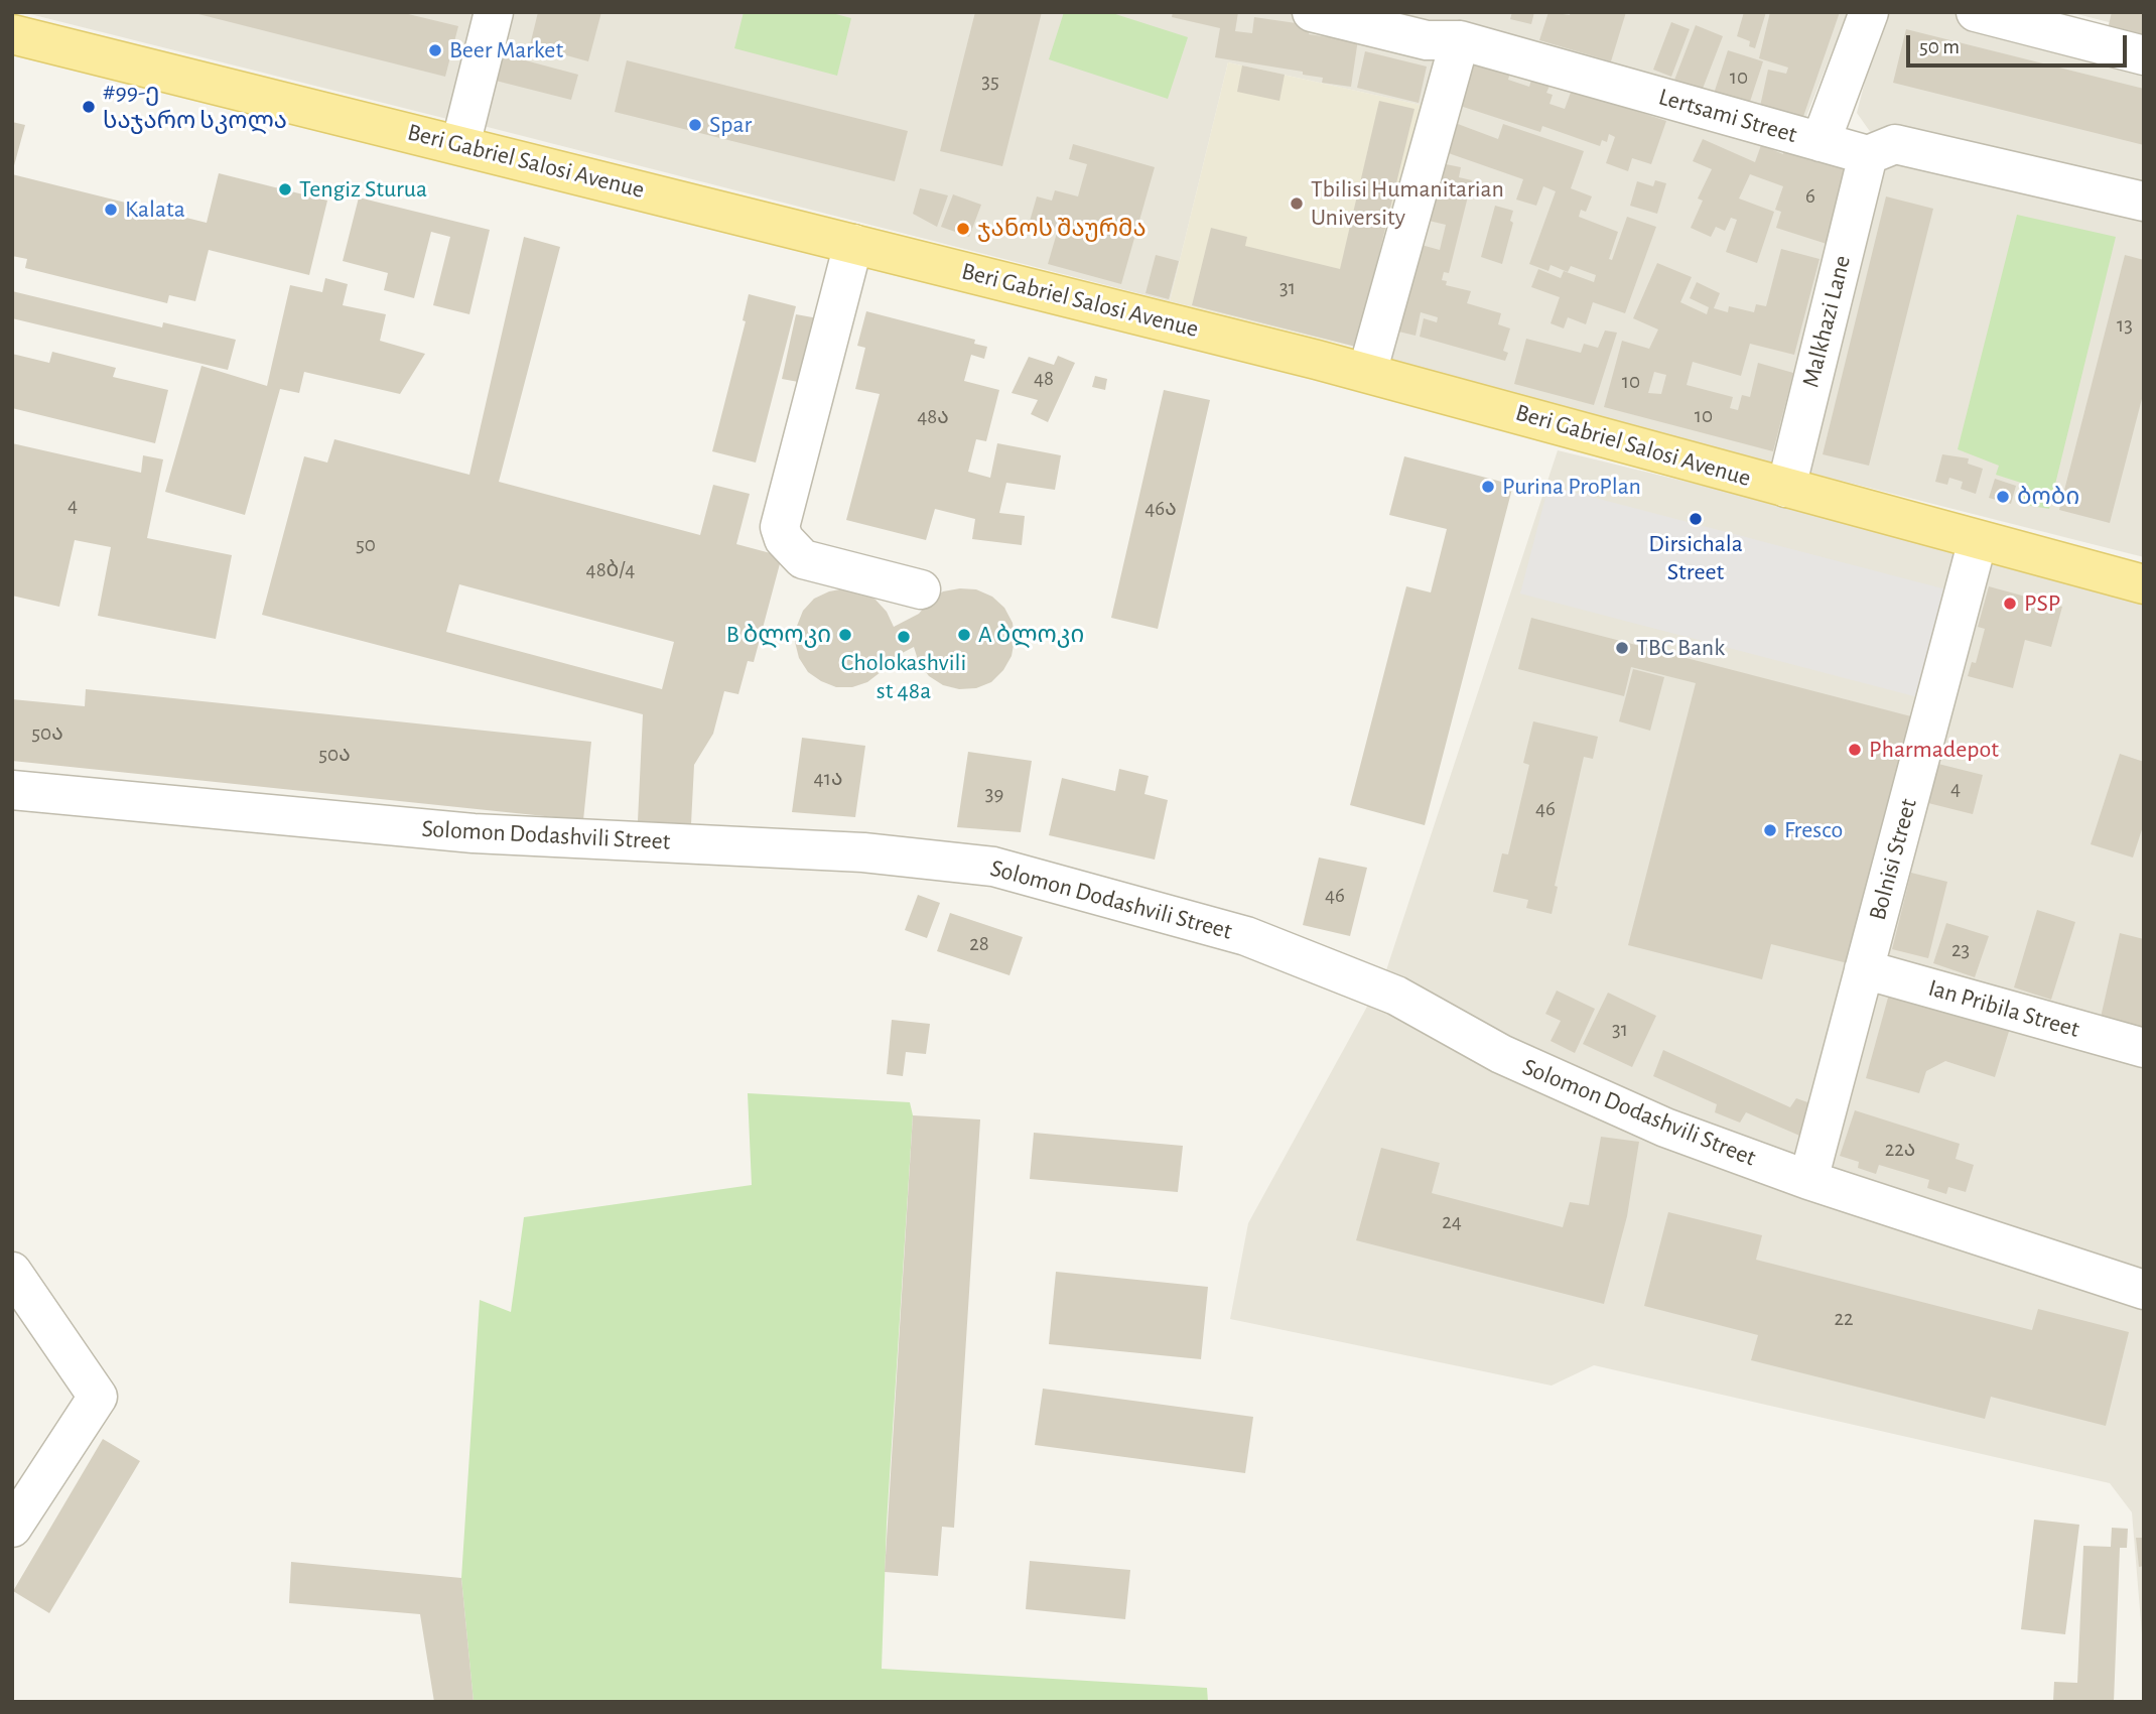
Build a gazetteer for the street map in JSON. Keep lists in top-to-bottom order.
{
  "streets": {
    "main road": ["Beri Gabriel Salosi Avenue"],
    "street": [
      "Lertsami Street",
      "Malkhazi Lane",
      "Solomon Dodashvili Street",
      "Bolnisi Street",
      "Ian Pribila Street"
    ]
  },
  "crossings": [
    ["Lertsami Street", "Malkhazi Lane"],
    ["Beri Gabriel Salosi Avenue", "Malkhazi Lane"],
    ["Beri Gabriel Salosi Avenue", "Bolnisi Street"],
    ["Solomon Dodashvili Street", "Bolnisi Street"],
    ["Bolnisi Street", "Ian Pribila Street"]
  ],
  "places": [
    "Beer Market",
    "#99-ე საჯარო სკოლა",
    "Spar",
    "Tengiz Sturua",
    "Tbilisi Humanitarian University",
    "Kalata",
    "ჯანოს შაურმა",
    "Purina ProPlan",
    "ბობი",
    "Dirsichala Street",
    "PSP",
    "B ბლოკი",
    "A ბლოკი",
    "Cholokashvili st 48a",
    "TBC Bank",
    "Pharmadepot",
    "Fresco"
  ],
  "house_numbers": [
    "10",
    "35",
    "6",
    "31",
    "13",
    "48",
    "10",
    "10",
    "48ა",
    "4",
    "46ა",
    "50",
    "48ბ/4",
    "50ა",
    "50ა",
    "41ა",
    "4",
    "39",
    "46",
    "46",
    "28",
    "23",
    "31",
    "22ა",
    "24",
    "22"
  ],
  "scale_bar": "50 m"
}
